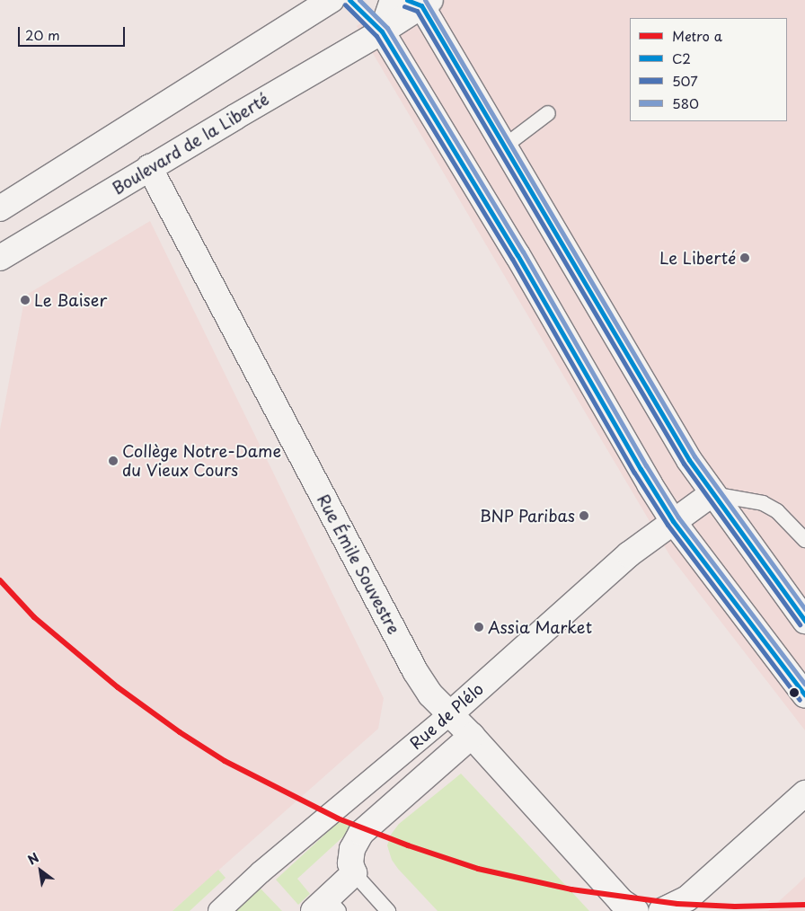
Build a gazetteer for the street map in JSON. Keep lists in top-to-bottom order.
{
  "streets": {
    "main road": ["Boulevard de la Liberté", "Rue Émile Souvestre", "Rue de Plélo"]
  },
  "crossings": [
    ["Boulevard de la Liberté", "Rue Émile Souvestre"],
    ["Rue Émile Souvestre", "Rue de Plélo"]
  ],
  "places": [
    "Le Liberté",
    "Le Baiser",
    "Collège Notre-Dame du Vieux Cours",
    "BNP Paribas",
    "Assia Market"
  ],
  "lines": [
    "transit line C2",
    "transit line 580",
    "transit line 507",
    "metro line a"
  ],
  "legend": [
    "Metro a",
    "C2",
    "507",
    "580"
  ],
  "scale_bar": "20 m",
  "north": "top left"
}
